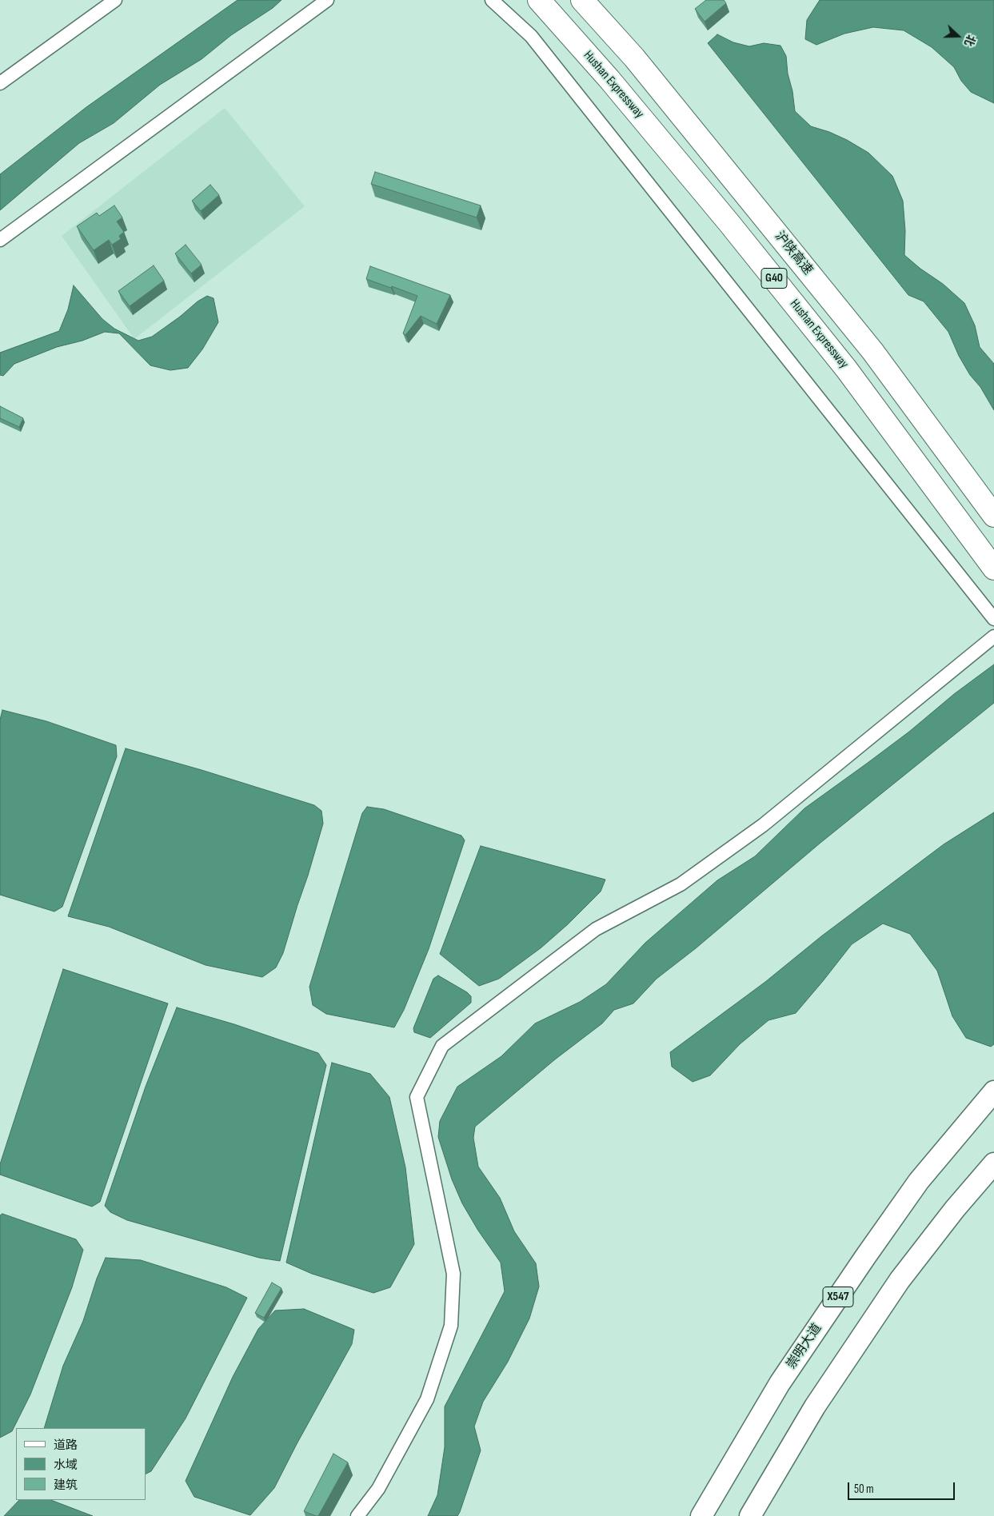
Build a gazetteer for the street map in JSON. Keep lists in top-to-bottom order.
{
  "streets": {
    "highway": ["Hushan Expressway", "沪陕高速", "G40"],
    "main road": ["X547", "崇明大道"]
  },
  "legend": ["道路", "水域", "建筑"],
  "scale_bar": "50 m",
  "north": "right"
}
